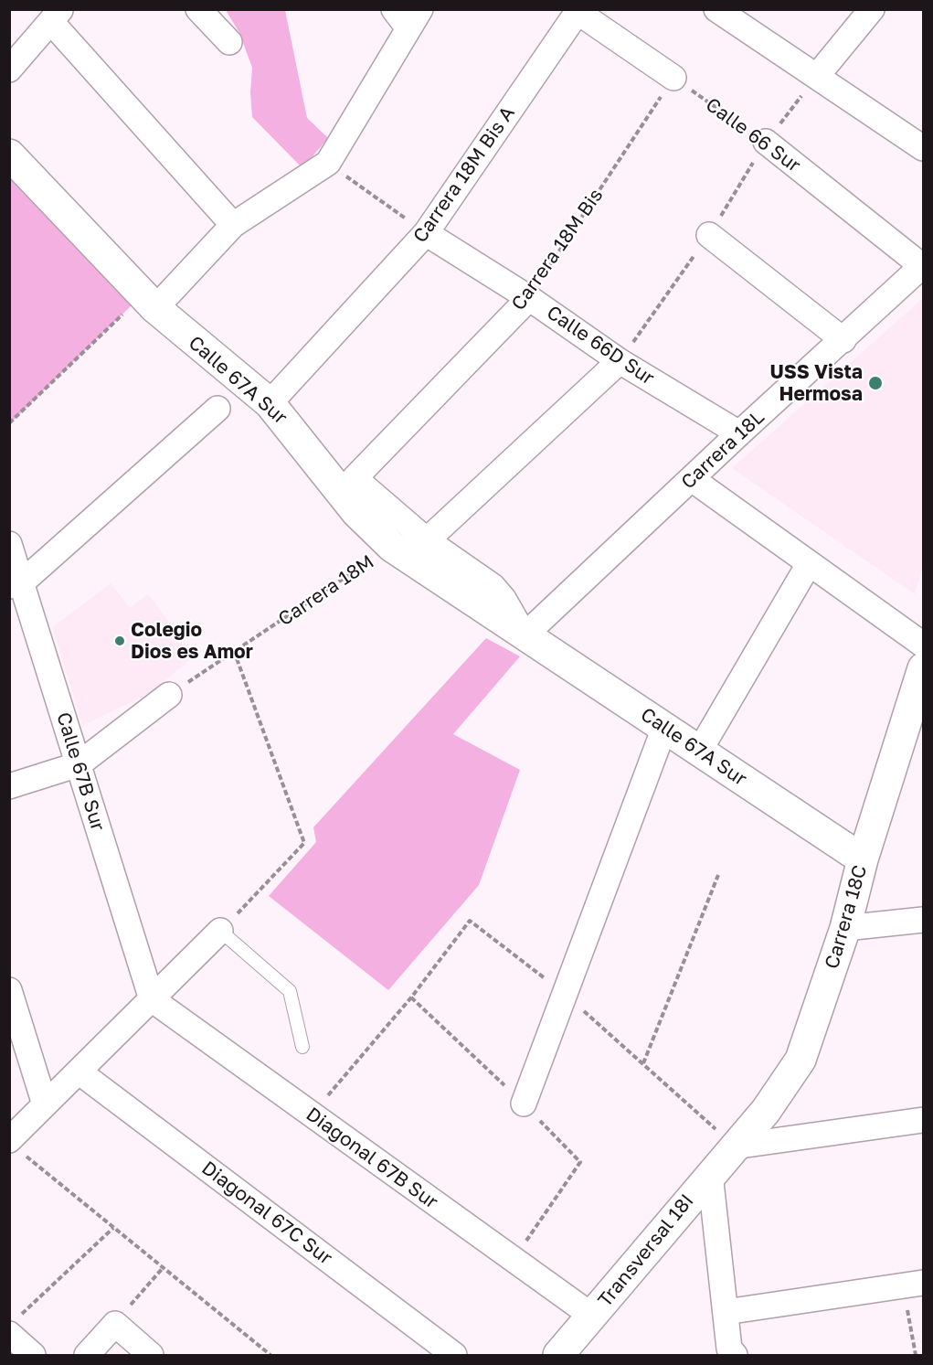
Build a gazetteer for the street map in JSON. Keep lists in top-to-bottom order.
{
  "streets": {
    "street": [
      "Calle 66 Sur",
      "Carrera 18M Bis A",
      "Carrera 18M Bis",
      "Calle 66D Sur",
      "Calle 67A Sur",
      "Carrera 18L",
      "Calle 67B Sur",
      "Carrera 18C",
      "Diagonal 67B Sur",
      "Diagonal 67C Sur",
      "Transversal 18I"
    ],
    "path": ["Carrera 18M"]
  },
  "crossings": [
    ["Calle 66 Sur", "Carrera 18M Bis"],
    ["Calle 66 Sur", "Carrera 18L"],
    ["Carrera 18M Bis A", "Calle 66D Sur"],
    ["Carrera 18M Bis A", "Calle 67A Sur"],
    ["Carrera 18M Bis", "Calle 66D Sur"],
    ["Carrera 18M Bis", "Calle 67A Sur"],
    ["Calle 66D Sur", "Carrera 18L"],
    ["Calle 67A Sur", "Carrera 18L"],
    ["Calle 67A Sur", "Carrera 18M"],
    ["Calle 67A Sur", "Carrera 18C"],
    ["Calle 67B Sur", "Diagonal 67B Sur"],
    ["Carrera 18C", "Transversal 18I"],
    ["Diagonal 67B Sur", "Transversal 18I"]
  ],
  "places": ["USS Vista Hermosa", "Colegio Dios es Amor"]
}
